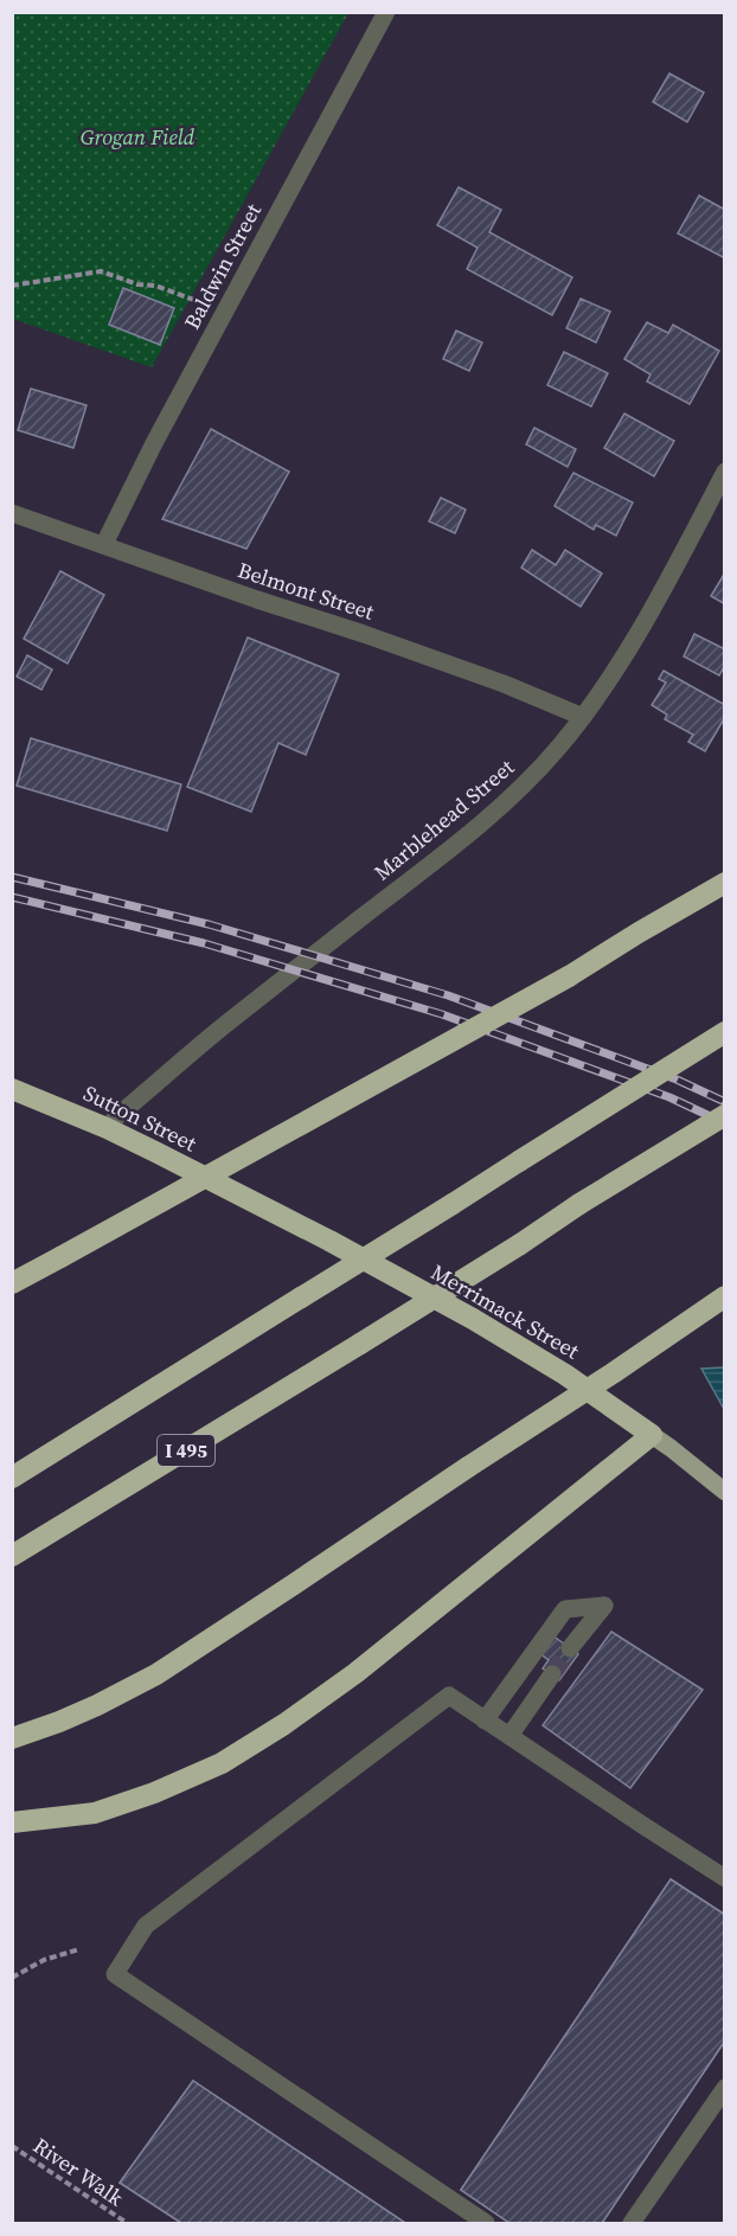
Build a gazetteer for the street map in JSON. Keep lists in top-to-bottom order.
{
  "streets": {
    "highway": ["Sutton Street", "Merrimack Street", "I 495"],
    "street": ["Baldwin Street", "Belmont Street", "Marblehead Street"],
    "path": ["River Walk"]
  },
  "crossings": [
    ["Baldwin Street", "Belmont Street"],
    ["Belmont Street", "Marblehead Street"],
    ["Marblehead Street", "Sutton Street"],
    ["Sutton Street", "Merrimack Street"]
  ],
  "parks": ["Grogan Field"]
}
